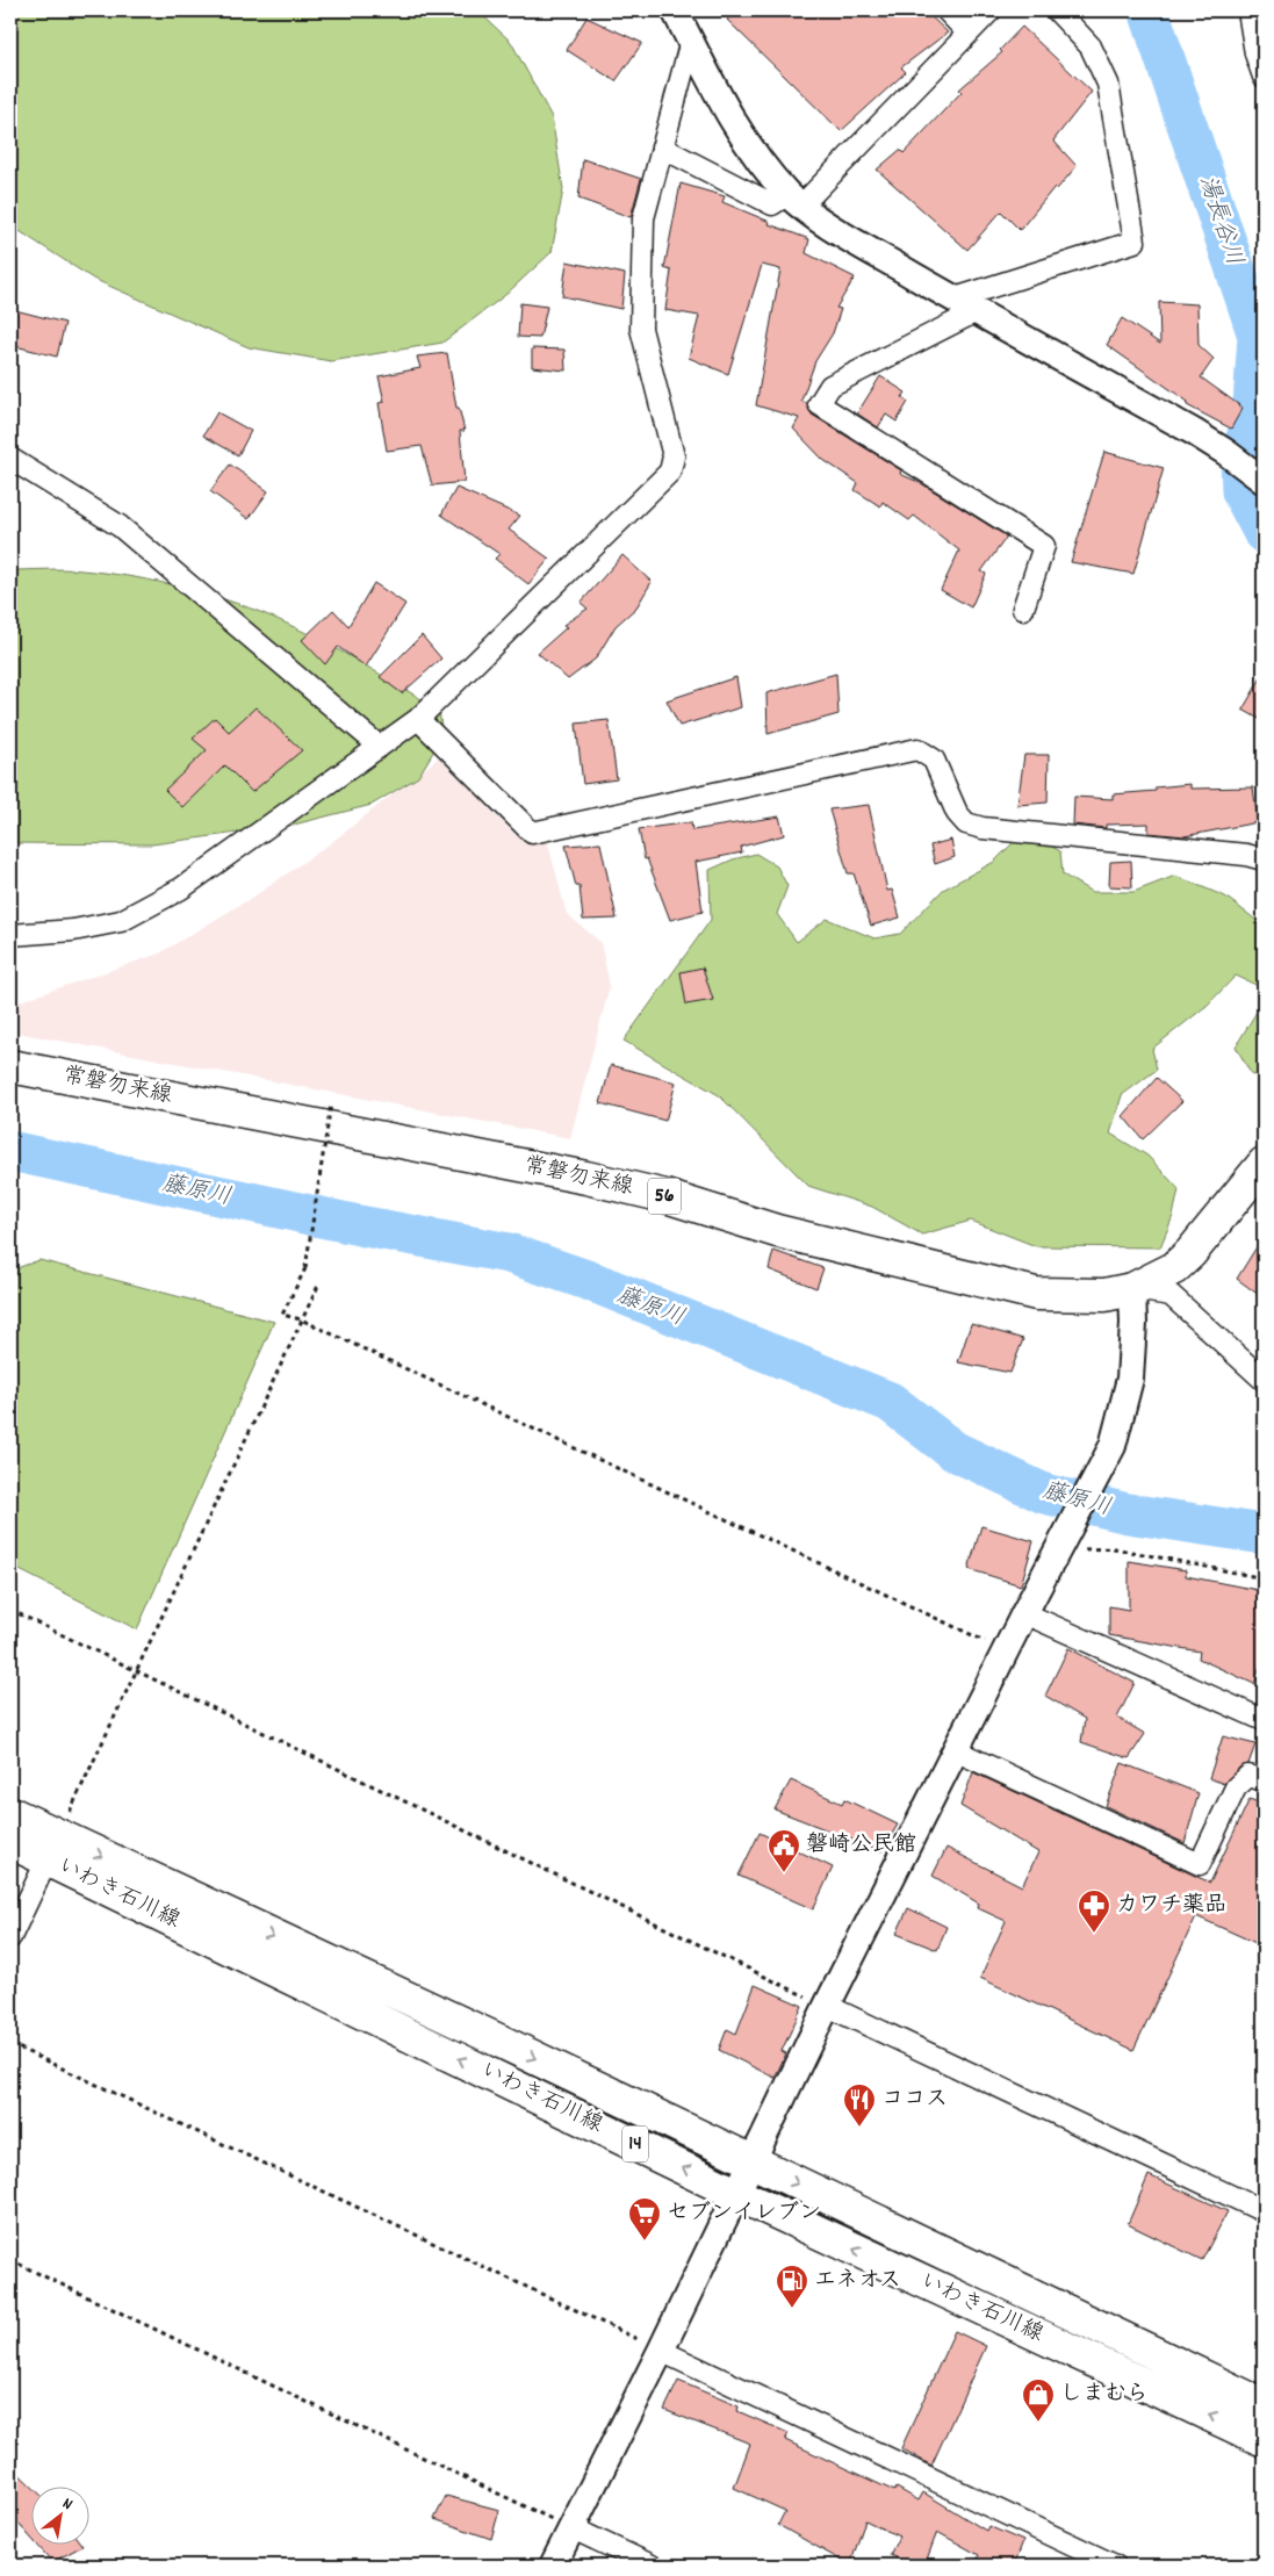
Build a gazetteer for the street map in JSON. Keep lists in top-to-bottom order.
{
  "streets": {
    "main road": [
      "常磐勿来線",
      "56",
      "いわき石川線",
      "14"
    ]
  },
  "water": ["湯長谷川", "藤原川"],
  "places": {
    "public building": ["磐崎公民館"],
    "pharmacy": ["カワチ薬品"],
    "restaurant": ["ココス"],
    "supermarket": ["セブンイレブン"],
    "fuel station": ["エネオス"],
    "shop": ["しまむら"]
  },
  "north": "top right"
}
